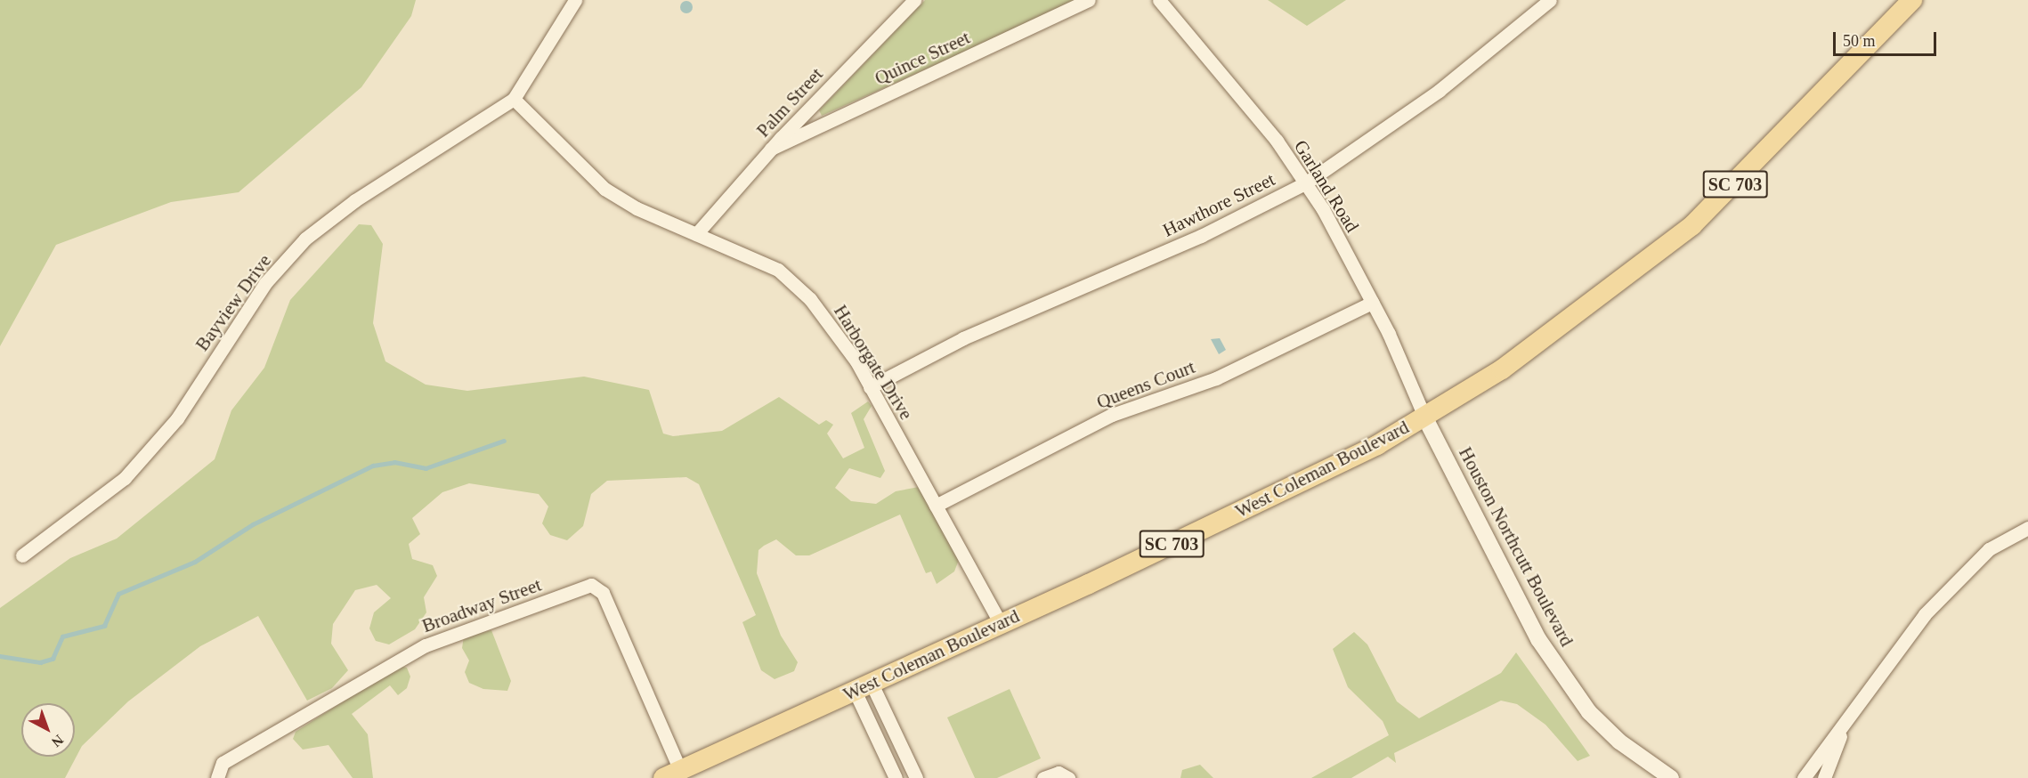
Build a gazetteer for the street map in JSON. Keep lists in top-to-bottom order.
{
  "streets": {
    "main road": ["SC 703", "West Coleman Boulevard"],
    "street": [
      "Quince Street",
      "Palm Street",
      "Garland Road",
      "Hawthore Street",
      "Bayview Drive",
      "Harborgate Drive",
      "Queens Court",
      "Houston Northcutt Boulevard",
      "Broadway Street"
    ]
  },
  "crossings": [
    ["Quince Street", "Palm Street"],
    ["Palm Street", "Harborgate Drive"],
    ["Garland Road", "Hawthore Street"],
    ["Garland Road", "Queens Court"],
    ["Garland Road", "West Coleman Boulevard"],
    ["Garland Road", "Houston Northcutt Boulevard"],
    ["Hawthore Street", "Harborgate Drive"],
    ["Bayview Drive", "Harborgate Drive"],
    ["Harborgate Drive", "Queens Court"],
    ["Harborgate Drive", "West Coleman Boulevard"],
    ["West Coleman Boulevard", "Houston Northcutt Boulevard"],
    ["West Coleman Boulevard", "Broadway Street"]
  ],
  "scale_bar": "50 m",
  "north": "bottom right"
}
